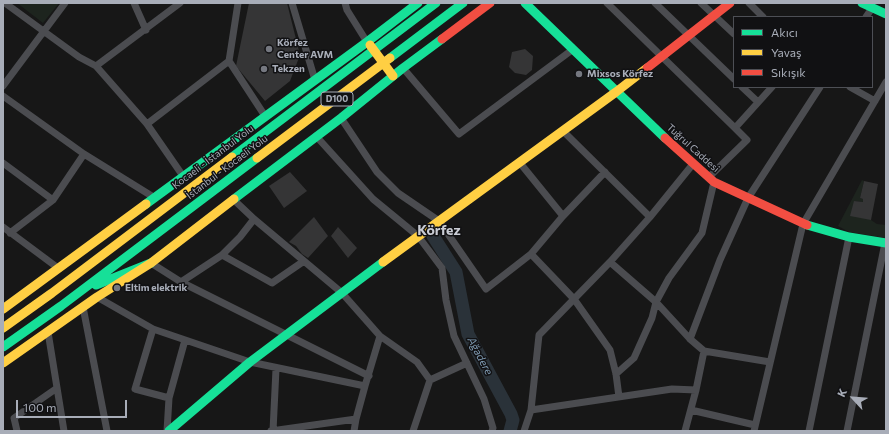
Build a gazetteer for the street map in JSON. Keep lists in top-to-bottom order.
{
  "streets": {
    "main road": [
      "D100",
      "Tuğrul Caddesi",
      "Kocaeli - İstanbul Yolu",
      "İstanbul - Kocaeli Yolu"
    ]
  },
  "districts": ["Körfez"],
  "water": ["Ağadere"],
  "places": [
    "Körfez Center AVM",
    "Tekzen",
    "Mixsos Körfez",
    "Eltim elektrik"
  ],
  "legend": ["Akıcı", "Yavaş", "Sıkışık"],
  "scale_bar": "100 m",
  "north": "top left"
}
